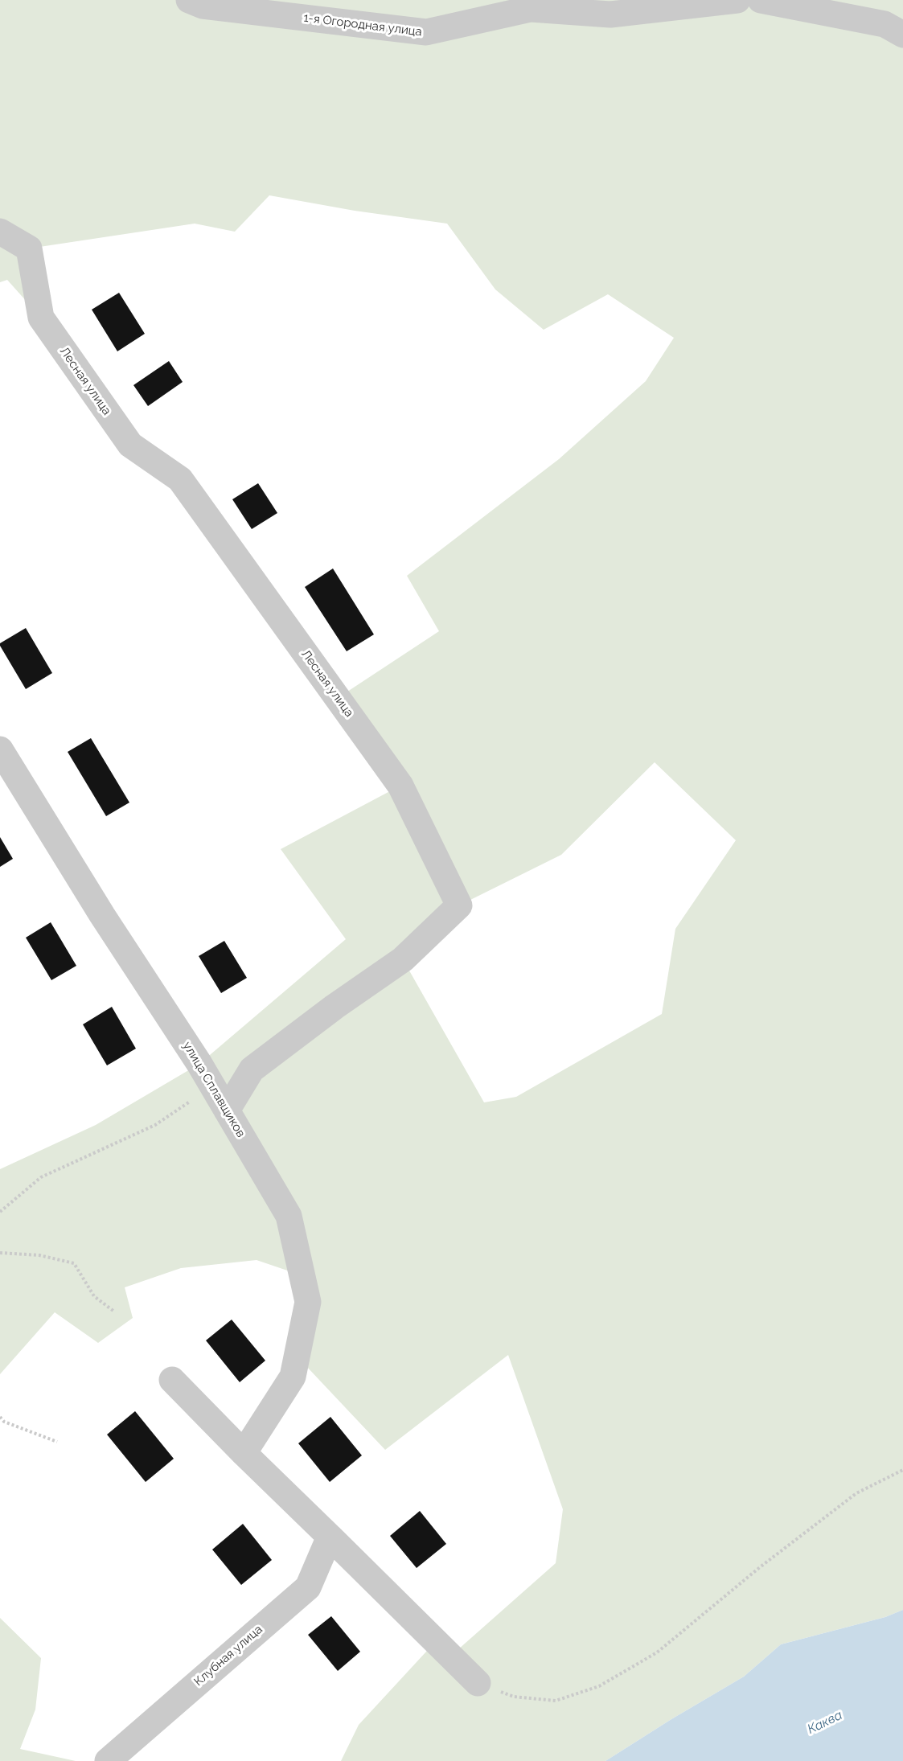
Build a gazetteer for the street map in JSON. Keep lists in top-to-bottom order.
{
  "streets": {
    "street": [
      "1-я Огородная улица",
      "Лесная улица",
      "улица Сплавщиков",
      "Клубная улица"
    ]
  },
  "crossings": [
    ["Лесная улица", "улица Сплавщиков"]
  ],
  "water": ["Каква"]
}
